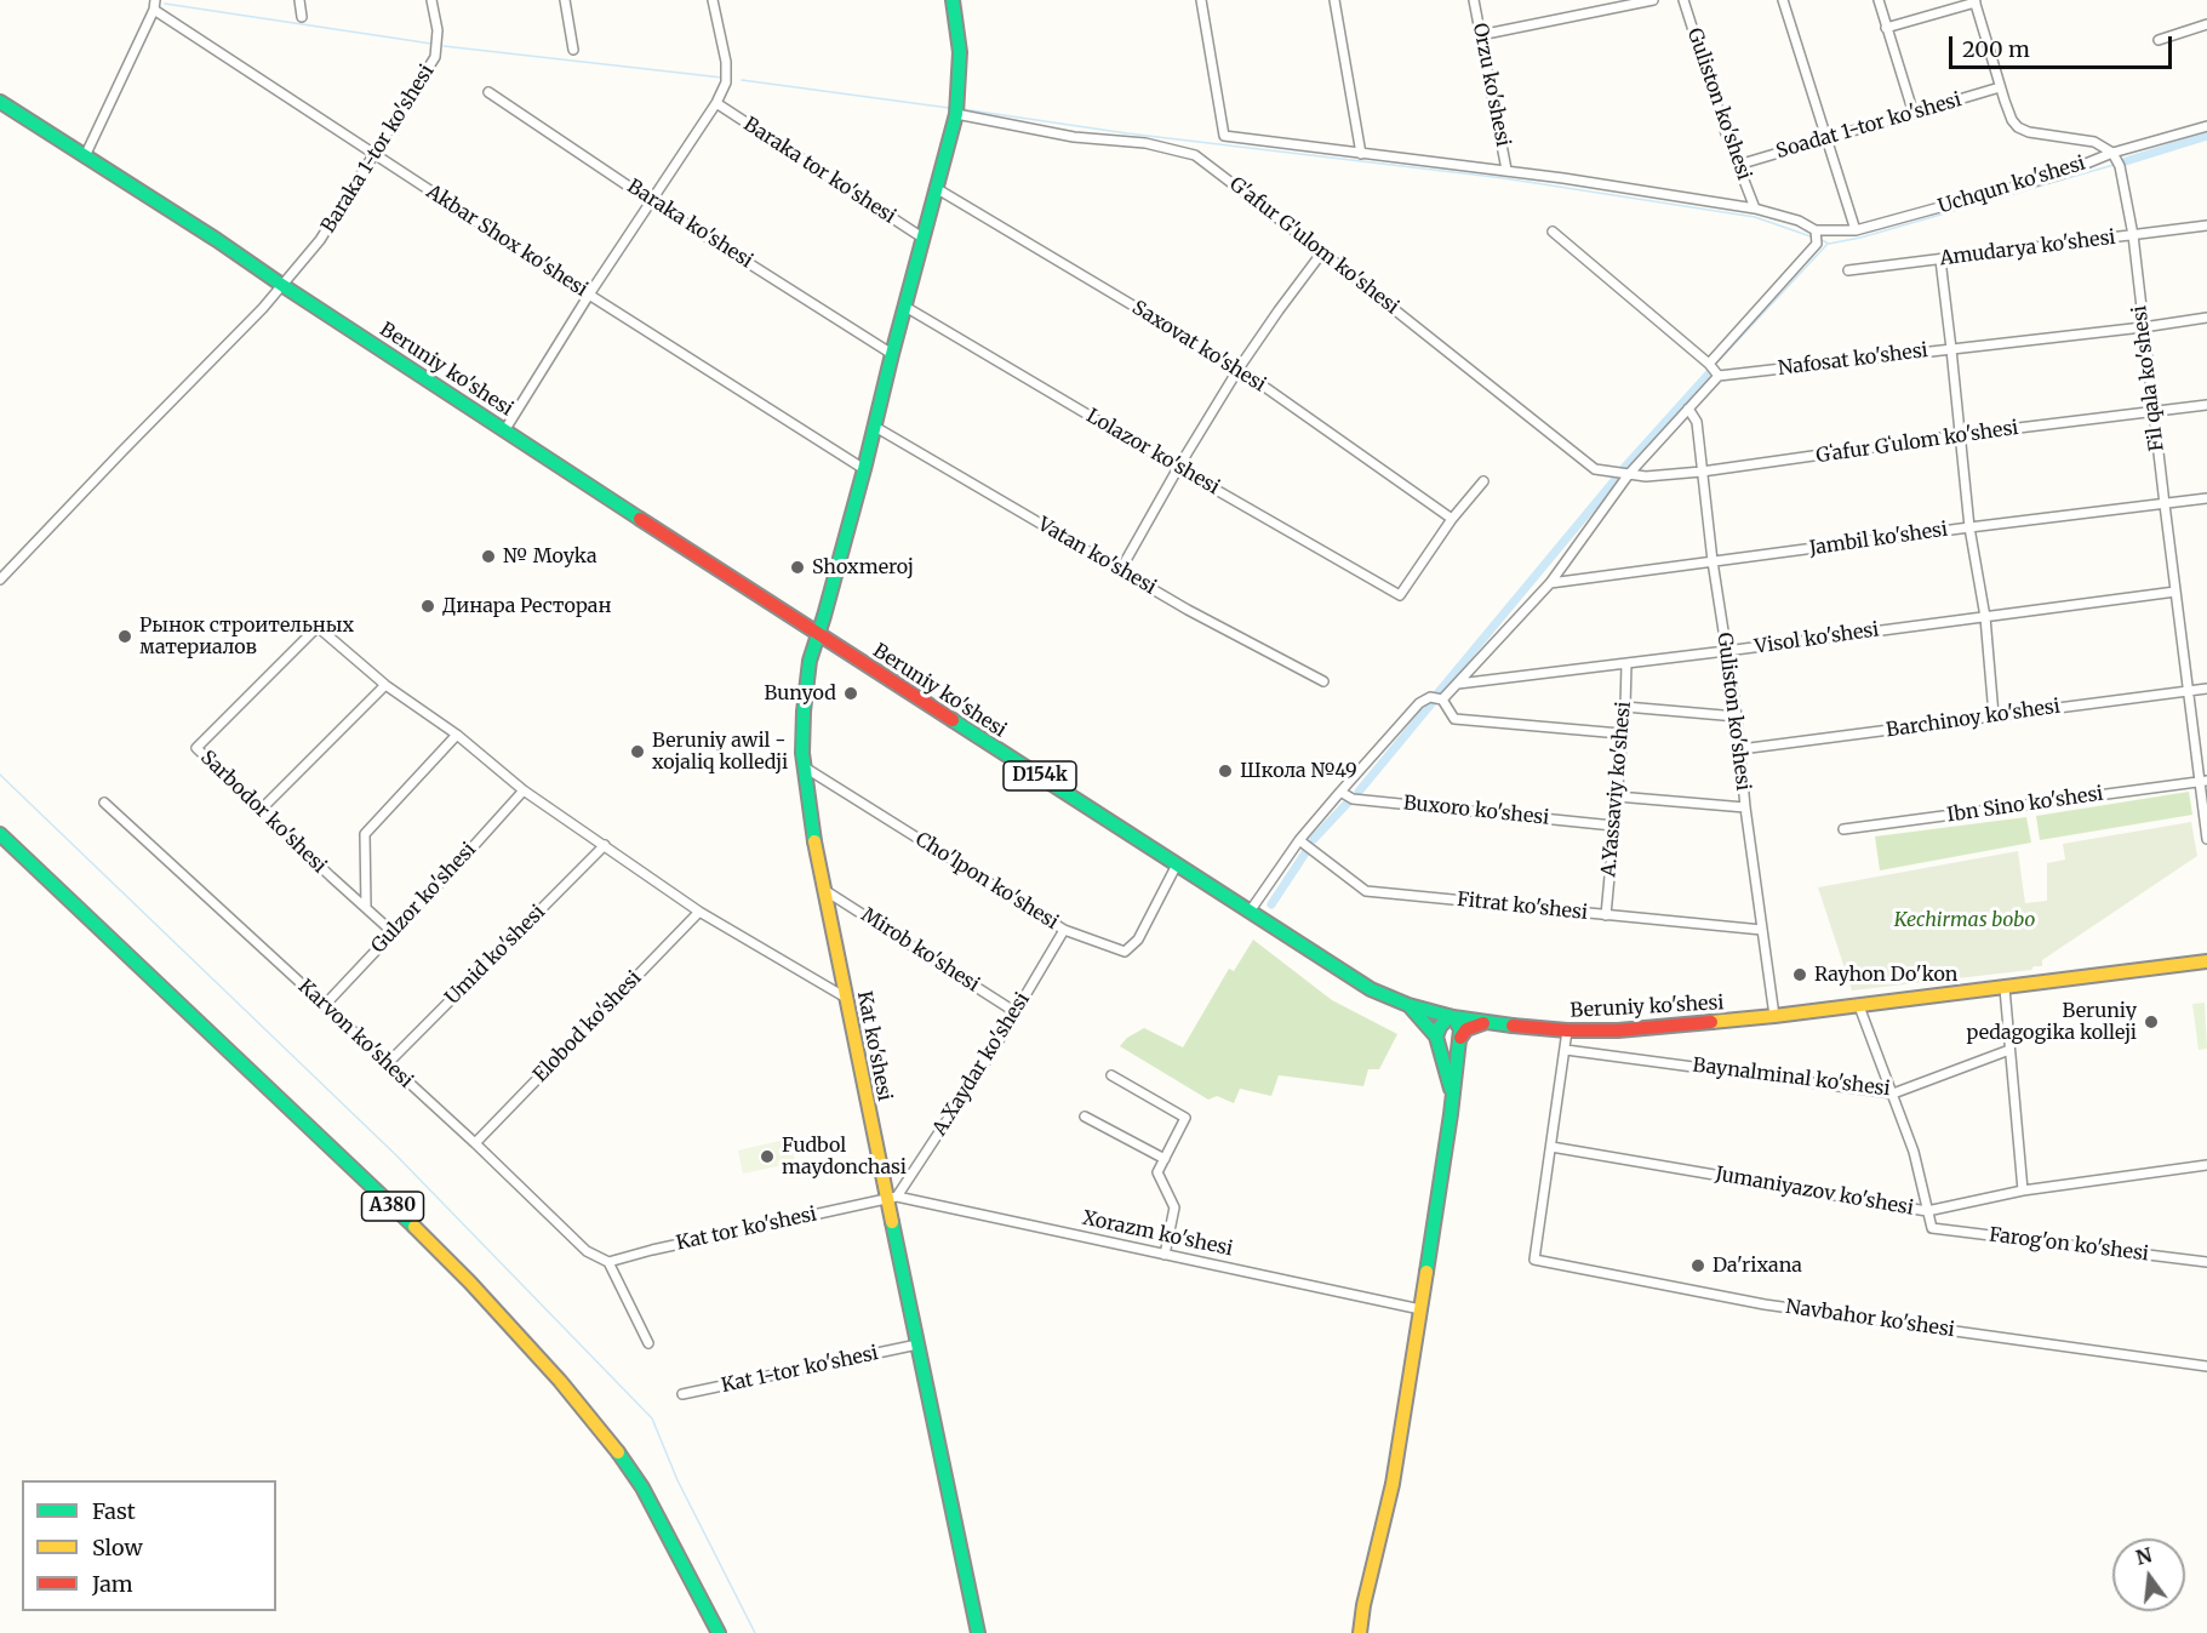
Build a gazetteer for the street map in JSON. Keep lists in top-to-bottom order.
{
  "streets": {
    "main road": [
      "Beruniy ko'shesi",
      "D154k",
      "Kat ko'shesi",
      "A380"
    ],
    "street": [
      "Orzu ko'shesi",
      "Guliston ko'shesi",
      "Soadat 1-tor ko'shesi",
      "Baraka 1-tor ko'shesi",
      "Baraka tor ko'shesi",
      "Uchqun ko'shesi",
      "Baraka ko'shesi",
      "Akbar Shox ko'shesi",
      "G'afur G'ulom ko'shesi",
      "Amudarya ko'shesi",
      "Saxovat ko'shesi",
      "Nafosat ko'shesi",
      "Fil qala ko'shesi",
      "Gʻafur Gʻulom ko'shesi",
      "Lolazor ko'shesi",
      "Jambil ko'shesi",
      "Vatan ko'shesi",
      "Visol ko'shesi",
      "Barchinoy ko'shesi",
      "A.Yassaviy ko'shesi",
      "Ibn Sino ko'shesi",
      "Buxoro ko'shesi",
      "Sarbodor ko'shesi",
      "Cho'lpon ko'shesi",
      "Gulzor ko'shesi",
      "Fitrat ko'shesi",
      "Mirob ko'shesi",
      "Umid ko'shesi",
      "Elobod ko'shesi",
      "Karvon ko'shesi",
      "A.Xaydar ko'shesi",
      "Baynalminal ko'shesi",
      "Jumaniyazov ko'shesi",
      "Kat tor ko'shesi",
      "Xorazm ko'shesi",
      "Farog'on ko'shesi",
      "Navbahor ko'shesi",
      "Kat 1-tor ko'shesi"
    ]
  },
  "crossings": [
    ["Guliston ko'shesi", "Soadat 1-tor ko'shesi"],
    ["Guliston ko'shesi", "Beruniy ko'shesi"],
    ["Guliston ko'shesi", "Gʻafur Gʻulom ko'shesi"],
    ["Guliston ko'shesi", "Jambil ko'shesi"],
    ["Guliston ko'shesi", "Visol ko'shesi"],
    ["Guliston ko'shesi", "Barchinoy ko'shesi"],
    ["Guliston ko'shesi", "Fitrat ko'shesi"],
    ["Baraka 1-tor ko'shesi", "Akbar Shox ko'shesi"],
    ["Baraka 1-tor ko'shesi", "Beruniy ko'shesi"],
    ["Baraka tor ko'shesi", "Kat ko'shesi"],
    ["Uchqun ko'shesi", "Fil qala ko'shesi"],
    ["Baraka ko'shesi", "Kat ko'shesi"],
    ["Akbar Shox ko'shesi", "Kat ko'shesi"],
    ["G'afur G'ulom ko'shesi", "Gʻafur Gʻulom ko'shesi"],
    ["G'afur G'ulom ko'shesi", "Kat ko'shesi"],
    ["Amudarya ko'shesi", "Fil qala ko'shesi"],
    ["Saxovat ko'shesi", "Lolazor ko'shesi"],
    ["Saxovat ko'shesi", "Kat ko'shesi"],
    ["Nafosat ko'shesi", "Fil qala ko'shesi"],
    ["Beruniy ko'shesi", "Cho'lpon ko'shesi"],
    ["Beruniy ko'shesi", "Kat ko'shesi"],
    ["Fil qala ko'shesi", "Gʻafur Gʻulom ko'shesi"],
    ["Fil qala ko'shesi", "Jambil ko'shesi"],
    ["Fil qala ko'shesi", "Visol ko'shesi"],
    ["Fil qala ko'shesi", "Barchinoy ko'shesi"],
    ["Fil qala ko'shesi", "Ibn Sino ko'shesi"],
    ["Lolazor ko'shesi", "Kat ko'shesi"],
    ["Vatan ko'shesi", "Kat ko'shesi"],
    ["Visol ko'shesi", "A.Yassaviy ko'shesi"],
    ["A.Yassaviy ko'shesi", "Buxoro ko'shesi"],
    ["A.Yassaviy ko'shesi", "Fitrat ko'shesi"],
    ["Sarbodor ko'shesi", "Gulzor ko'shesi"],
    ["Cho'lpon ko'shesi", "Kat ko'shesi"],
    ["Cho'lpon ko'shesi", "A.Xaydar ko'shesi"],
    ["Gulzor ko'shesi", "Karvon ko'shesi"],
    ["Mirob ko'shesi", "Kat ko'shesi"],
    ["Mirob ko'shesi", "A.Xaydar ko'shesi"],
    ["Umid ko'shesi", "Karvon ko'shesi"],
    ["Elobod ko'shesi", "Karvon ko'shesi"],
    ["Karvon ko'shesi", "Kat tor ko'shesi"],
    ["Kat ko'shesi", "A.Xaydar ko'shesi"],
    ["Kat ko'shesi", "Kat tor ko'shesi"],
    ["Kat ko'shesi", "Xorazm ko'shesi"],
    ["Kat ko'shesi", "Kat 1-tor ko'shesi"],
    ["A.Xaydar ko'shesi", "Kat tor ko'shesi"],
    ["A.Xaydar ko'shesi", "Xorazm ko'shesi"],
    ["Jumaniyazov ko'shesi", "Farog'on ko'shesi"],
    ["Jumaniyazov ko'shesi", "Navbahor ko'shesi"],
    ["Kat tor ko'shesi", "Xorazm ko'shesi"]
  ],
  "parks": ["Kechirmas bobo"],
  "places": [
    "№ Moyka",
    "Shoxmeroj",
    "Динара Ресторан",
    "Рынок строительных материалов",
    "Bunyod",
    "Beruniy awil - xojaliq kolledji",
    "Школа №49",
    "Rayhon Do'kon",
    "Beruniy pedagogika kolleji",
    "Fudbol maydonchasi",
    "Da'rixana"
  ],
  "legend": ["Fast", "Slow", "Jam"],
  "scale_bar": "200 m",
  "north": "top"
}
